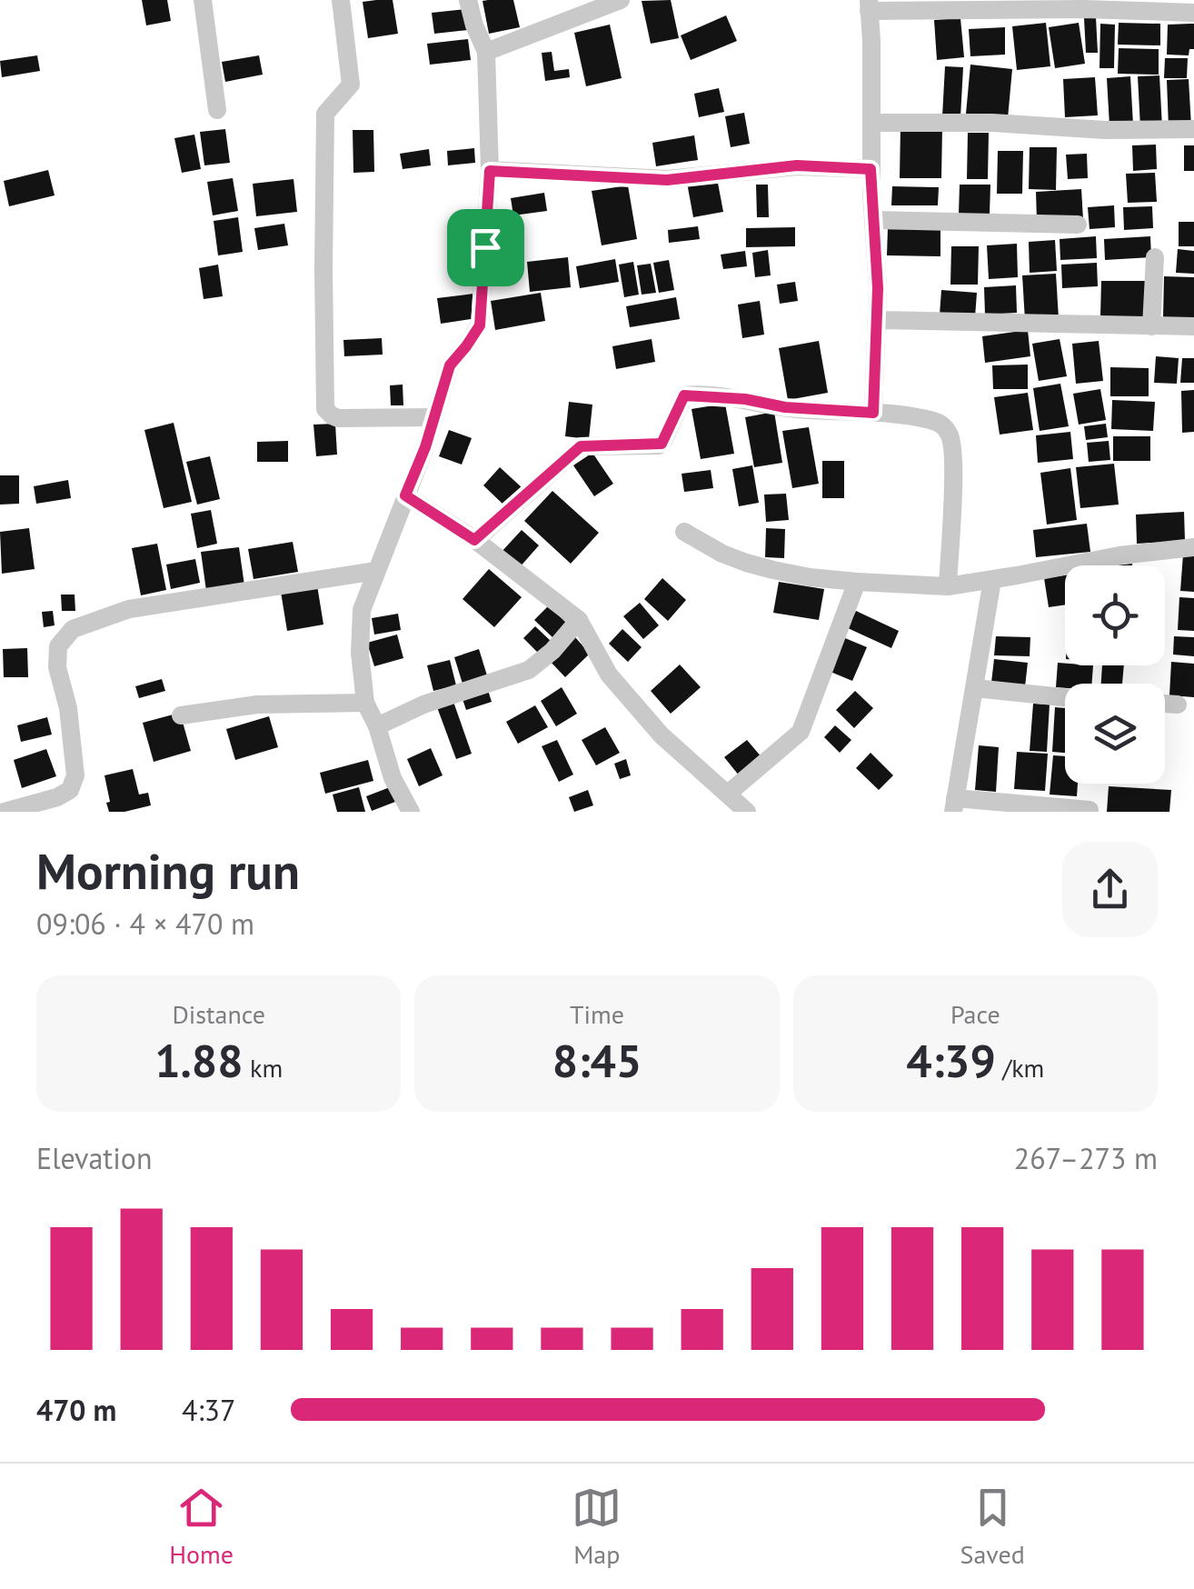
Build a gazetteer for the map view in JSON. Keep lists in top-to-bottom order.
{
  "page": {
    "heading": ["Morning run", "09:06 · 4 × 470 m"],
    "stats": [
      ["Distance", "1.88 km"],
      ["Time", "8:45"],
      ["Pace", "4:39 /km"]
    ],
    "chart": ["Elevation", "267–273 m"],
    "list": [
      {
        "name": "470 m",
        "note": "4:37"
      }
    ],
    "tabs": ["Home", "Map", "Saved"]
  }
}
